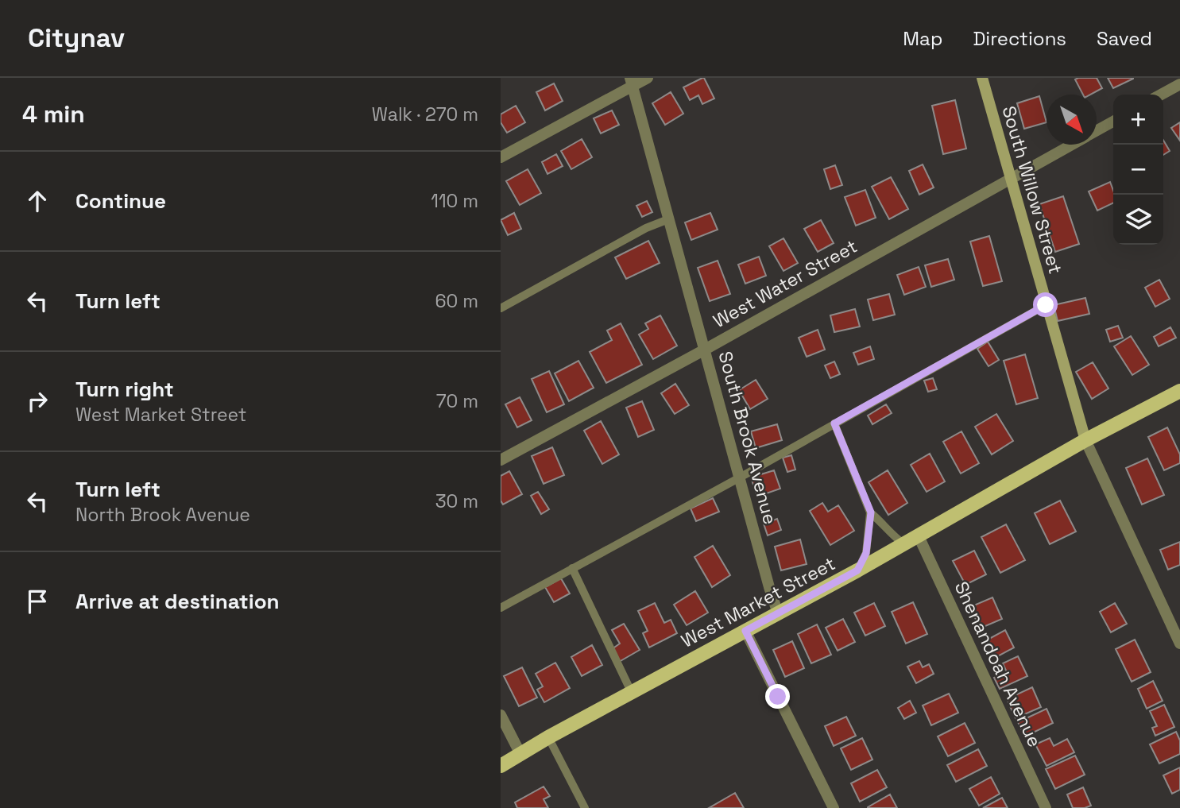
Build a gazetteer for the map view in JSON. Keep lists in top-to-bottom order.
{
  "streets": {
    "main road": ["West Market Street"],
    "street": [
      "South Willow Street",
      "West Water Street",
      "South Brook Avenue",
      "Shenandoah Avenue"
    ]
  },
  "crossings": [
    ["South Willow Street", "West Water Street"],
    ["South Willow Street", "West Market Street"],
    ["West Water Street", "South Brook Avenue"],
    ["South Brook Avenue", "West Market Street"],
    ["West Market Street", "Shenandoah Avenue"]
  ],
  "north": "bottom right",
  "page": {
    "header": "Citynav",
    "nav": ["Map", "Directions", "Saved"],
    "heading": ["4 min", "Walk · 270 m"],
    "map_buttons": ["+", "−"],
    "list": [
      ["Continue", "110 m"],
      ["Turn left", "60 m"],
      ["Turn right", "West Market Street", "70 m"],
      ["Turn left", "North Brook Avenue", "30 m"],
      "Arrive at destination"
    ]
  }
}
